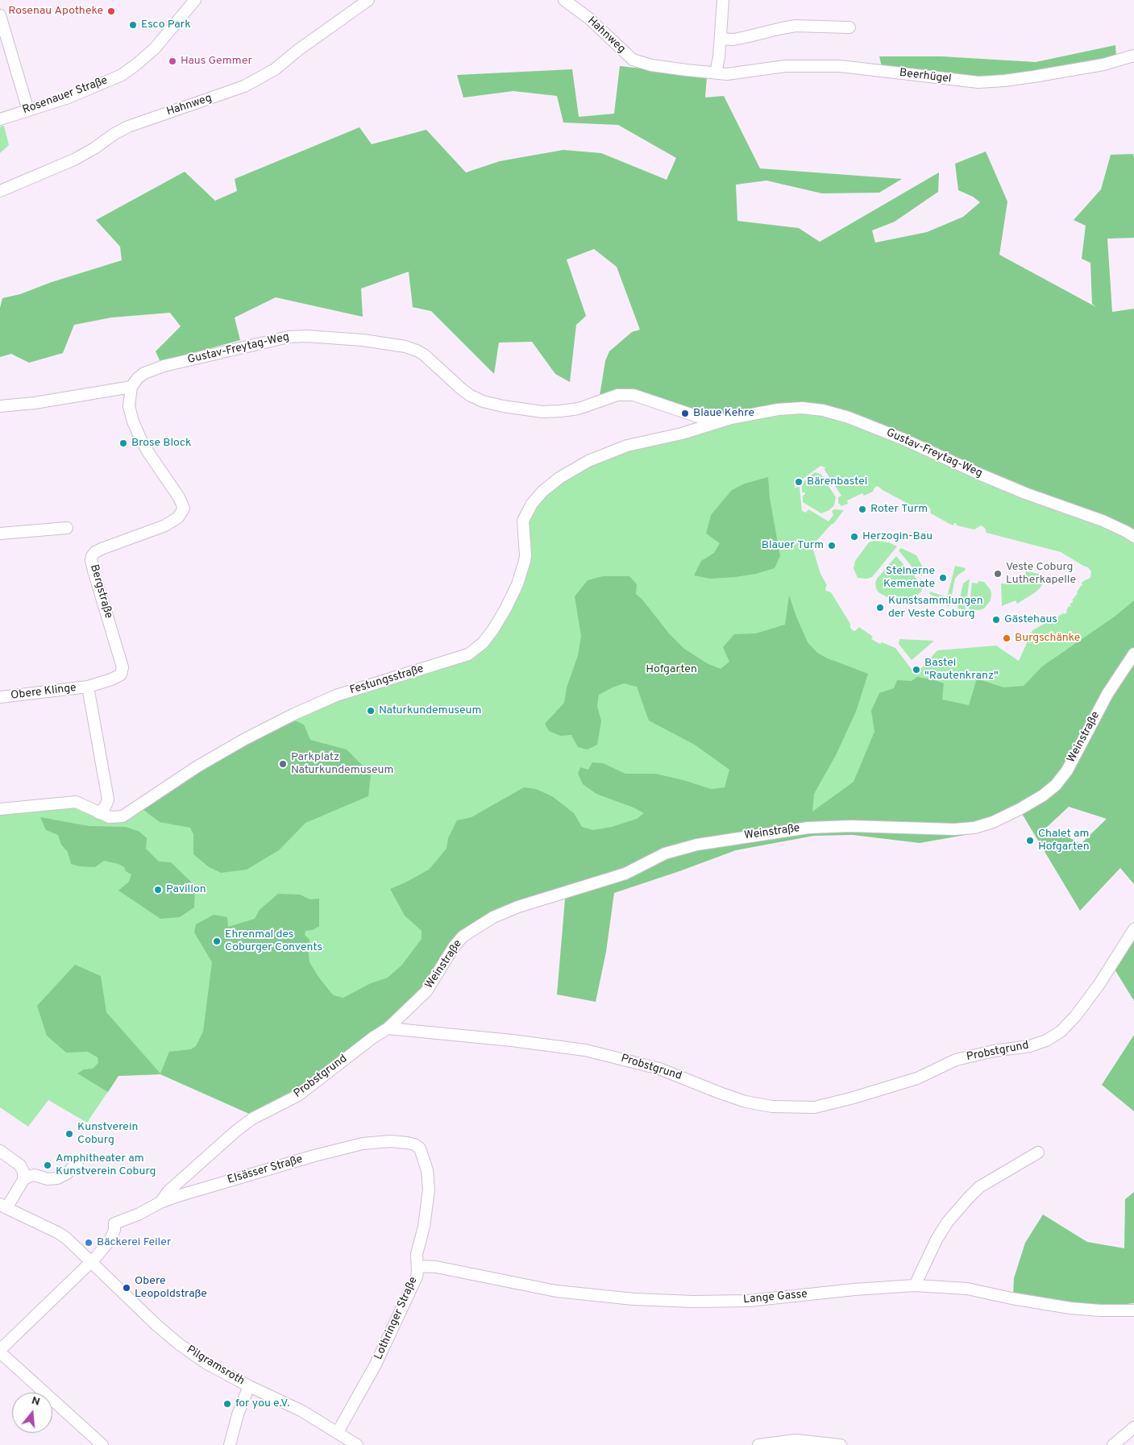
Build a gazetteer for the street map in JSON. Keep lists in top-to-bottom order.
{
  "streets": {
    "street": [
      "Hahnweg",
      "Beerhügel",
      "Rosenauer Straße",
      "Gustav-Freytag-Weg",
      "Bergstraße",
      "Festungsstraße",
      "Obere Klinge",
      "Weinstraße",
      "Probstgrund",
      "Elsässer Straße",
      "Lange Gasse",
      "Lothringer Straße",
      "Pilgramsroth"
    ]
  },
  "crossings": [
    ["Hahnweg", "Beerhügel"],
    ["Gustav-Freytag-Weg", "Bergstraße"],
    ["Gustav-Freytag-Weg", "Festungsstraße"],
    ["Bergstraße", "Obere Klinge"],
    ["Weinstraße", "Probstgrund"],
    ["Probstgrund", "Elsässer Straße"],
    ["Elsässer Straße", "Lothringer Straße"],
    ["Elsässer Straße", "Pilgramsroth"],
    ["Lange Gasse", "Lothringer Straße"],
    ["Lothringer Straße", "Pilgramsroth"]
  ],
  "parks": ["Hofgarten"],
  "places": [
    "Rosenau Apotheke",
    "Esco Park",
    "Haus Gemmer",
    "Blaue Kehre",
    "Brose Block",
    "Bärenbastei",
    "Roter Turm",
    "Herzogin-Bau",
    "Blauer Turm",
    "Veste Coburg Lutherkapelle",
    "Steinerne Kemenate",
    "Kunstsammlungen der Veste Coburg",
    "Gästehaus",
    "Burgschänke",
    "Bastei \"Rautenkranz\"",
    "Naturkundemuseum",
    "Parkplatz Naturkundemuseum",
    "Chalet am Hofgarten",
    "Pavillon",
    "Ehrenmal des Coburger Convents",
    "Kunstverein Coburg",
    "Amphitheater am Kunstverein Coburg",
    "Bäckerei Feiler",
    "Obere Leopoldstraße",
    "for you e.V."
  ],
  "north": "top"
}
